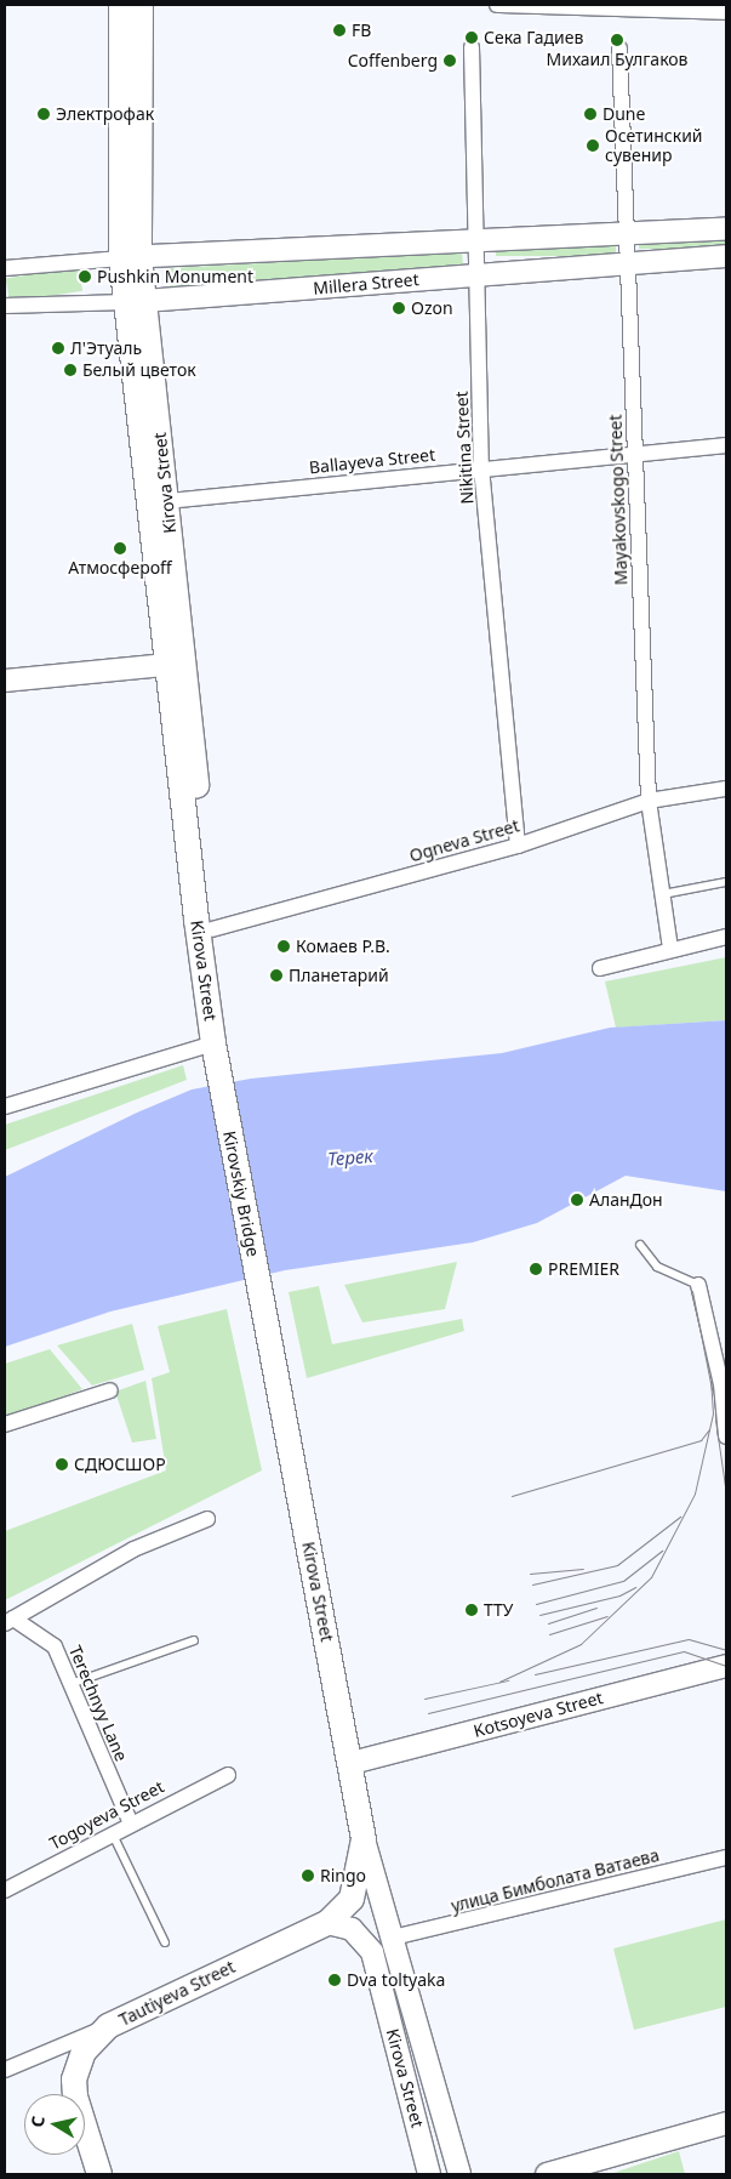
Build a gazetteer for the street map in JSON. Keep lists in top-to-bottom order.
{
  "streets": {
    "main road": ["Kirova Street", "Kirovskiy Bridge", "Tautiyeva Street"],
    "street": [
      "Millera Street",
      "Nikitina Street",
      "Ballayeva Street",
      "Mayakovskogo Street",
      "Ogneva Street",
      "Terechnyy Lane",
      "Kotsoyeva Street",
      "Togoyeva Street",
      "улица Бимболата Ватаева"
    ]
  },
  "crossings": [
    ["Millera Street", "Nikitina Street"],
    ["Millera Street", "Kirova Street"],
    ["Millera Street", "Mayakovskogo Street"],
    ["Nikitina Street", "Ballayeva Street"],
    ["Nikitina Street", "Ogneva Street"],
    ["Ballayeva Street", "Kirova Street"],
    ["Ballayeva Street", "Mayakovskogo Street"],
    ["Kirova Street", "Ogneva Street"],
    ["Kirova Street", "Kirovskiy Bridge"],
    ["Kirova Street", "Kotsoyeva Street"],
    ["Kirova Street", "улица Бимболата Ватаева"],
    ["Kirova Street", "Tautiyeva Street"],
    ["Mayakovskogo Street", "Ogneva Street"],
    ["Terechnyy Lane", "Togoyeva Street"]
  ],
  "water": ["Терек"],
  "places": [
    "FB",
    "Сека Гадиев",
    "Михаил Булгаков",
    "Coffenberg",
    "Электрофак",
    "Dune",
    "Осетинский сувенир",
    "Pushkin Monument",
    "Ozon",
    "Л'Этуаль",
    "Белый цветок",
    "Атмосферoff",
    "Комаев Р.В.",
    "Планетарий",
    "АланДон",
    "PREMIER",
    "СДЮСШОР",
    "ТТУ",
    "Ringo",
    "Dva toltyaka"
  ],
  "north": "left"
}
